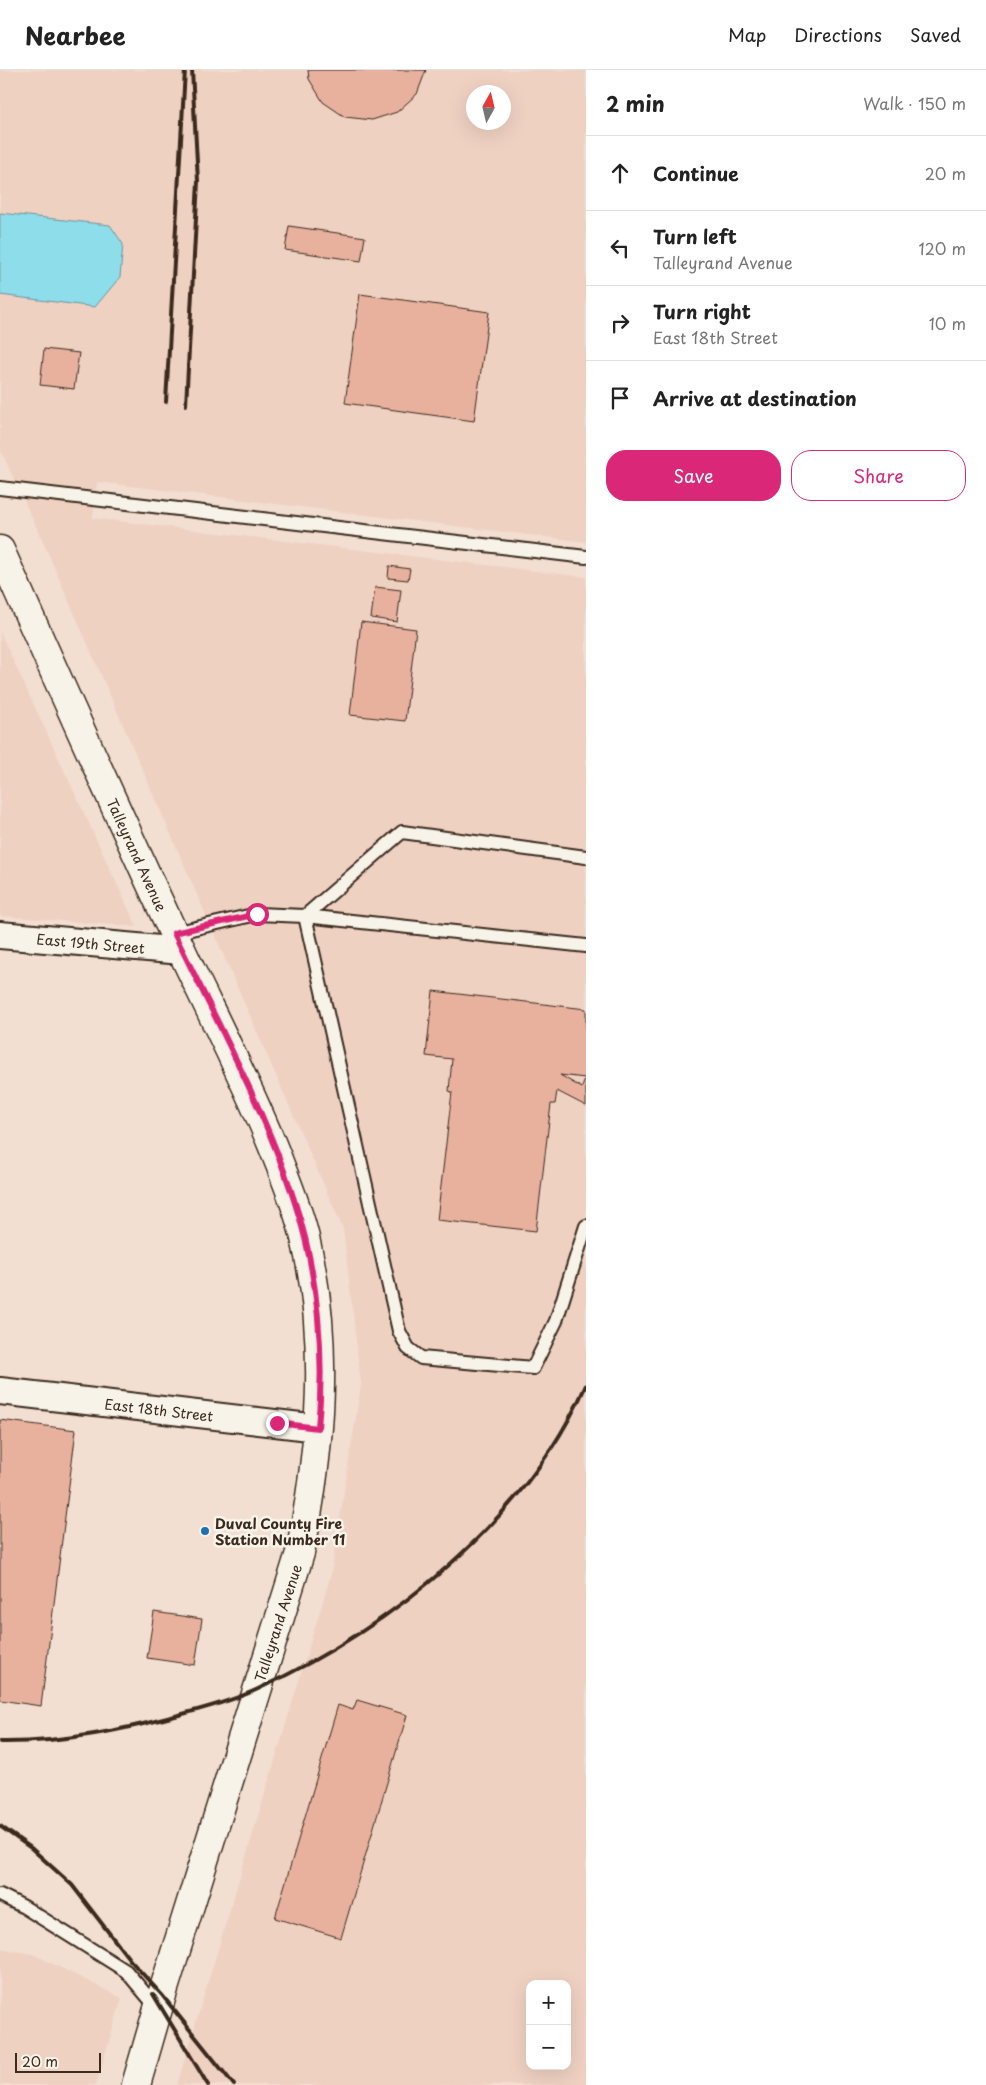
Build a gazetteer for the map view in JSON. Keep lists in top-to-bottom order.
{
  "streets": {
    "street": ["Talleyrand Avenue", "East 19th Street", "East 18th Street"]
  },
  "crossings": [
    ["Talleyrand Avenue", "East 19th Street"],
    ["Talleyrand Avenue", "East 18th Street"]
  ],
  "places": ["Duval County Fire Station Number 11"],
  "scale_bar": "20 m",
  "north": "top",
  "page": {
    "header": "Nearbee",
    "nav": ["Map", "Directions", "Saved"],
    "heading": ["2 min", "Walk · 150 m"],
    "list": [
      ["Continue", "20 m"],
      ["Turn left", "Talleyrand Avenue", "120 m"],
      ["Turn right", "East 18th Street", "10 m"],
      "Arrive at destination"
    ],
    "buttons": ["Save", "Share"],
    "map_buttons": ["+", "−"],
    "scale": "20 m"
  }
}
